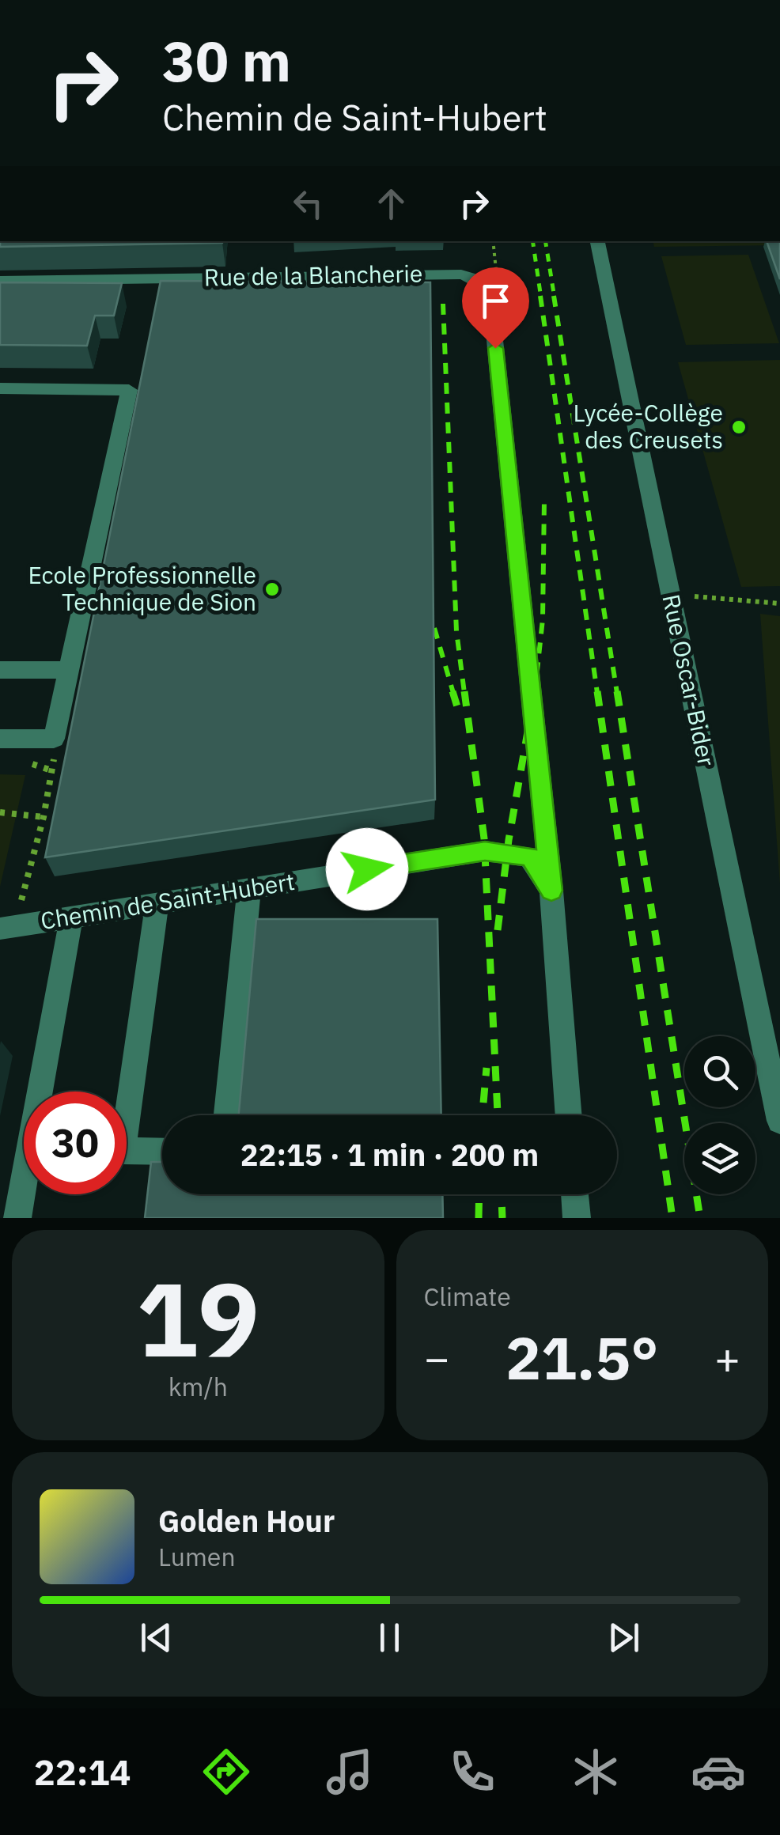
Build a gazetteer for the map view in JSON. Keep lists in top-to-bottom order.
{
  "streets": {
    "street": ["Rue de la Blancherie", "Rue Oscar-Bider", "Chemin de Saint-Hubert"]
  },
  "crossings": [
    ["Rue de la Blancherie", "Chemin de Saint-Hubert"]
  ],
  "places": ["Lycée-Collège des Creusets", "Ecole Professionnelle Technique de Sion"],
  "page": {
    "turn": ["30 m", "Chemin de Saint-Hubert"],
    "limit": "30",
    "trip": "22:15 · 1 min · 200 m",
    "tile": [
      ["19", "km/h"],
      "Climate"
    ],
    "heat": ["−", "21.5°", "+"],
    "song": ["Golden Hour", "Lumen"],
    "tabs": "22:14"
  }
}
